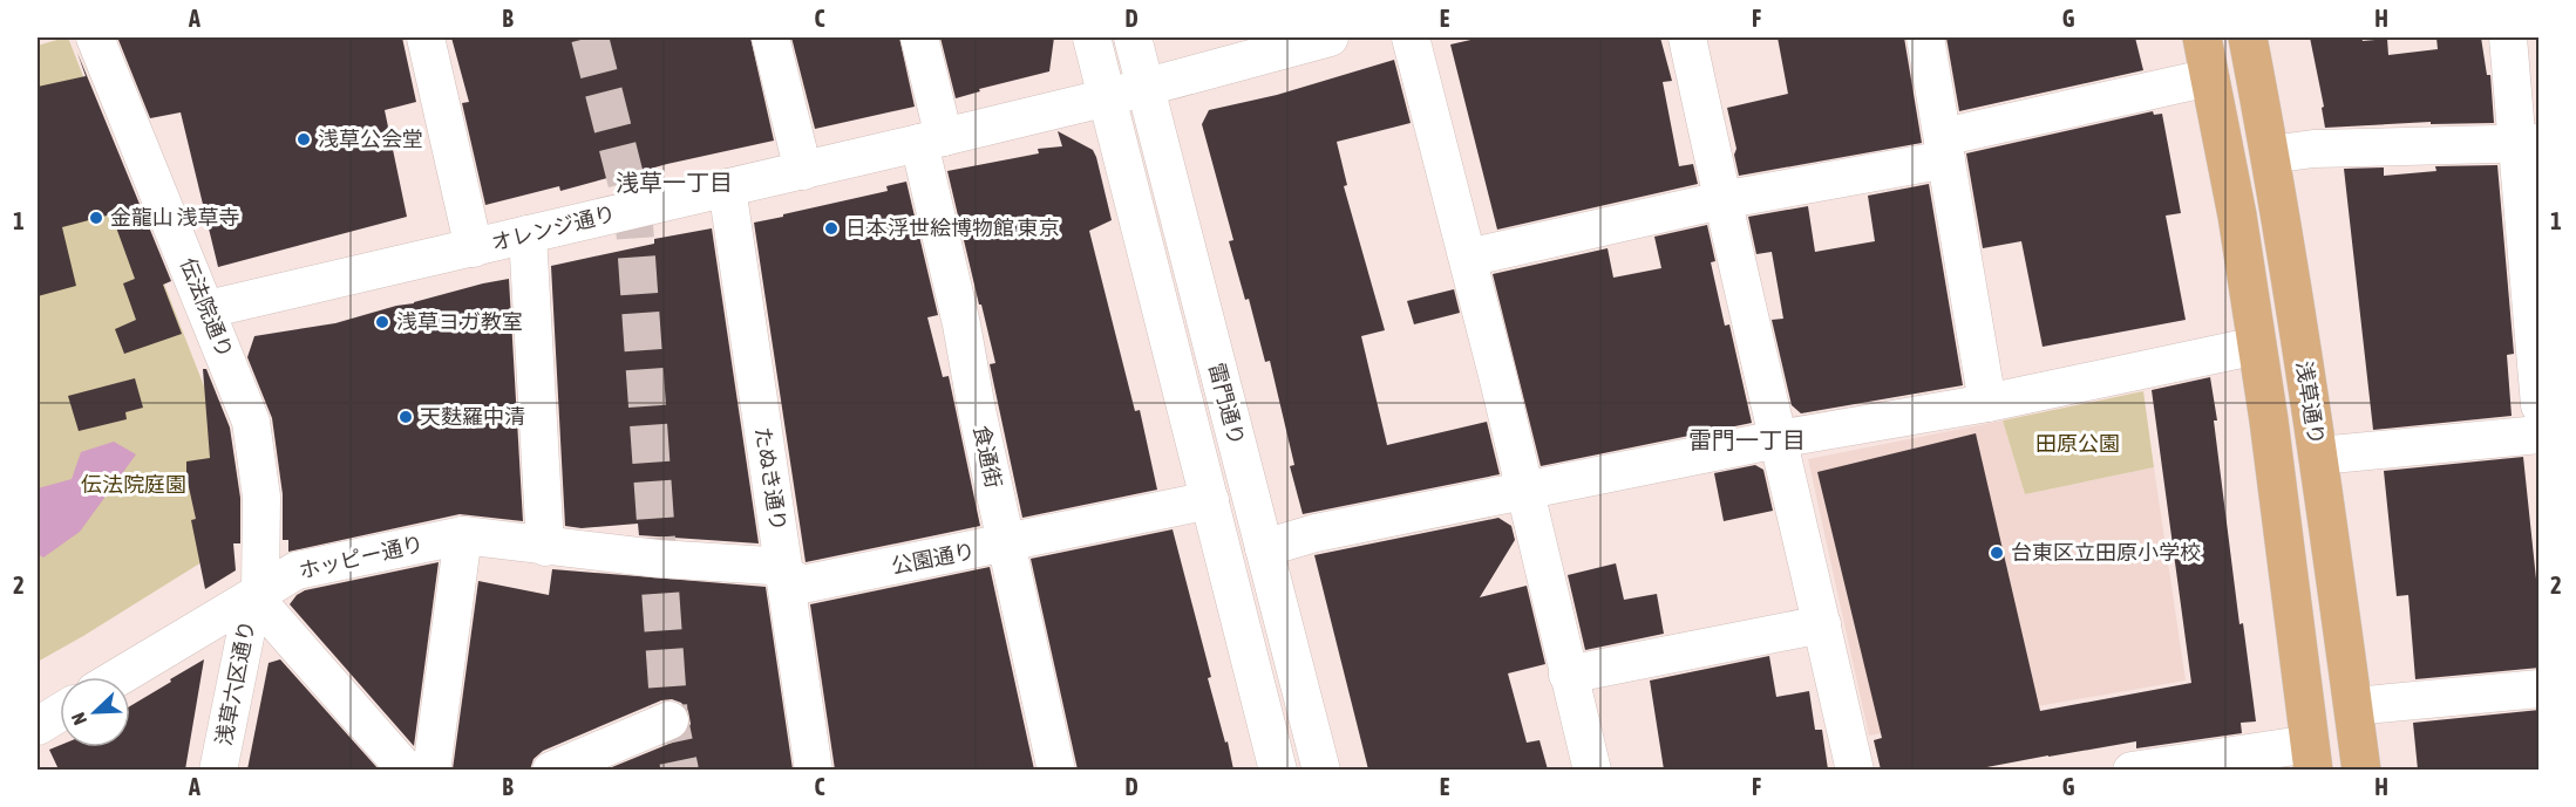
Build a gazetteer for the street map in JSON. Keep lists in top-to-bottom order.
{
  "streets": {
    "main road": ["浅草通り"],
    "street": [
      "オレンジ通り",
      "伝法院通り",
      "雷門通り",
      "食通街",
      "たぬき通り",
      "ホッピー通り",
      "公園通り",
      "浅草六区通り"
    ]
  },
  "crossings": [
    ["オレンジ通り", "伝法院通り"],
    ["オレンジ通り", "雷門通り"],
    ["オレンジ通り", "食通街"],
    ["オレンジ通り", "たぬき通り"],
    ["伝法院通り", "ホッピー通り"],
    ["伝法院通り", "浅草六区通り"],
    ["雷門通り", "公園通り"],
    ["食通街", "公園通り"],
    ["たぬき通り", "公園通り"],
    ["ホッピー通り", "公園通り"],
    ["ホッピー通り", "浅草六区通り"]
  ],
  "districts": ["浅草一丁目", "雷門一丁目"],
  "parks": ["田原公園", "伝法院庭園"],
  "places": [
    "浅草公会堂",
    "金龍山 浅草寺",
    "日本浮世絵博物館 東京",
    "浅草ヨガ教室",
    "天麩羅中清",
    "台東区立田原小学校"
  ],
  "north": "bottom left",
  "grid": {
    "columns": [
      "A",
      "B",
      "C",
      "D",
      "E",
      "F",
      "G",
      "H"
    ],
    "rows": ["1", "2"]
  }
}
